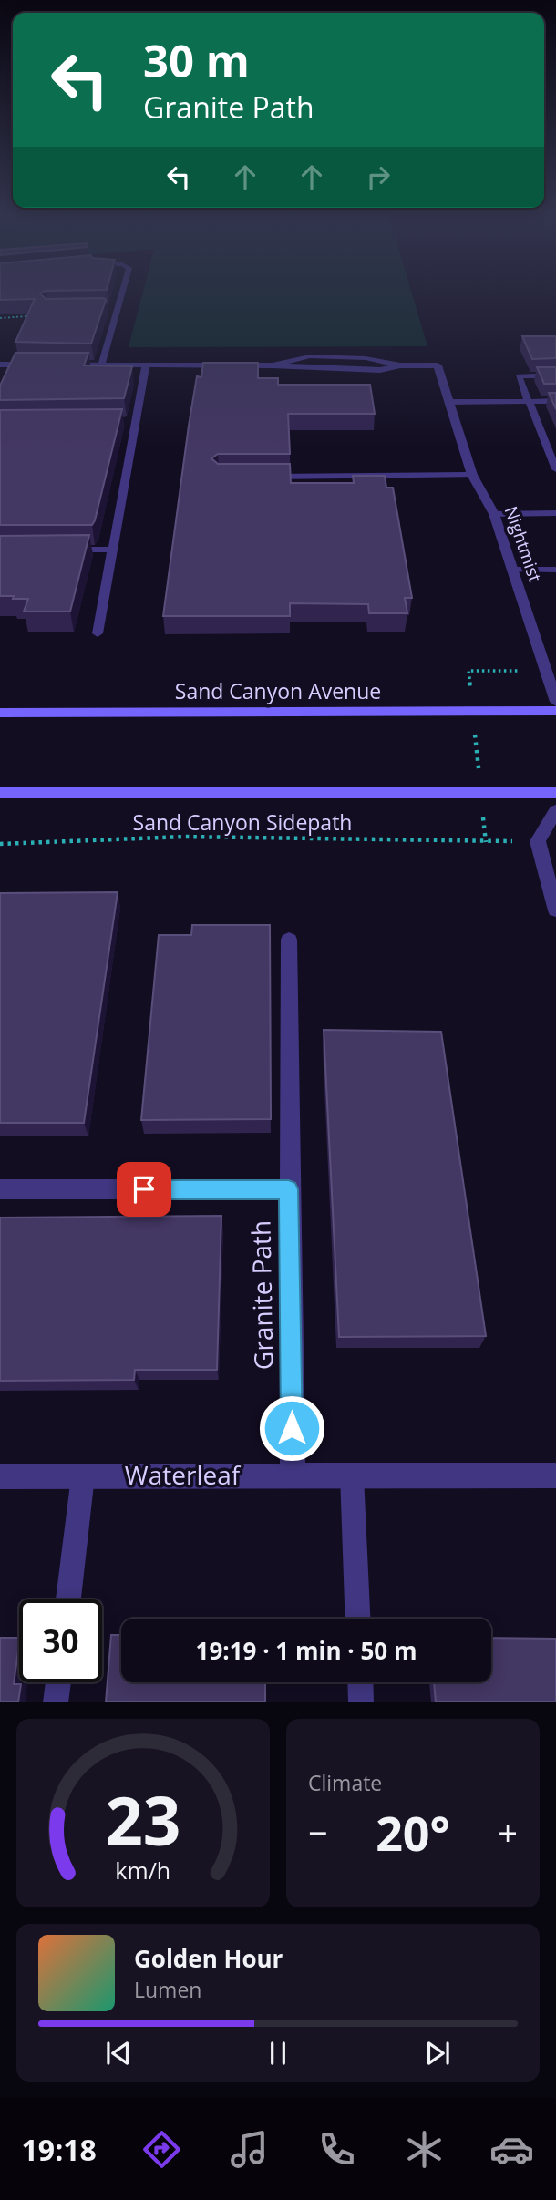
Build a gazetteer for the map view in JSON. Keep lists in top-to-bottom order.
{
  "streets": {
    "main road": ["Sand Canyon Avenue"],
    "street": ["Nightmist", "Granite Path", "Waterleaf"],
    "path": ["Sand Canyon Sidepath"]
  },
  "crossings": [
    ["Granite Path", "Waterleaf"]
  ],
  "page": {
    "turn": ["30 m", "Granite Path"],
    "limit": "30",
    "trip": "19:19 · 1 min · 50 m",
    "tile": "Climate",
    "heat": ["−", "20°", "+"],
    "song": ["Golden Hour", "Lumen"],
    "tabs": "19:18",
    "gauge": ["23", "km/h"]
  }
}
